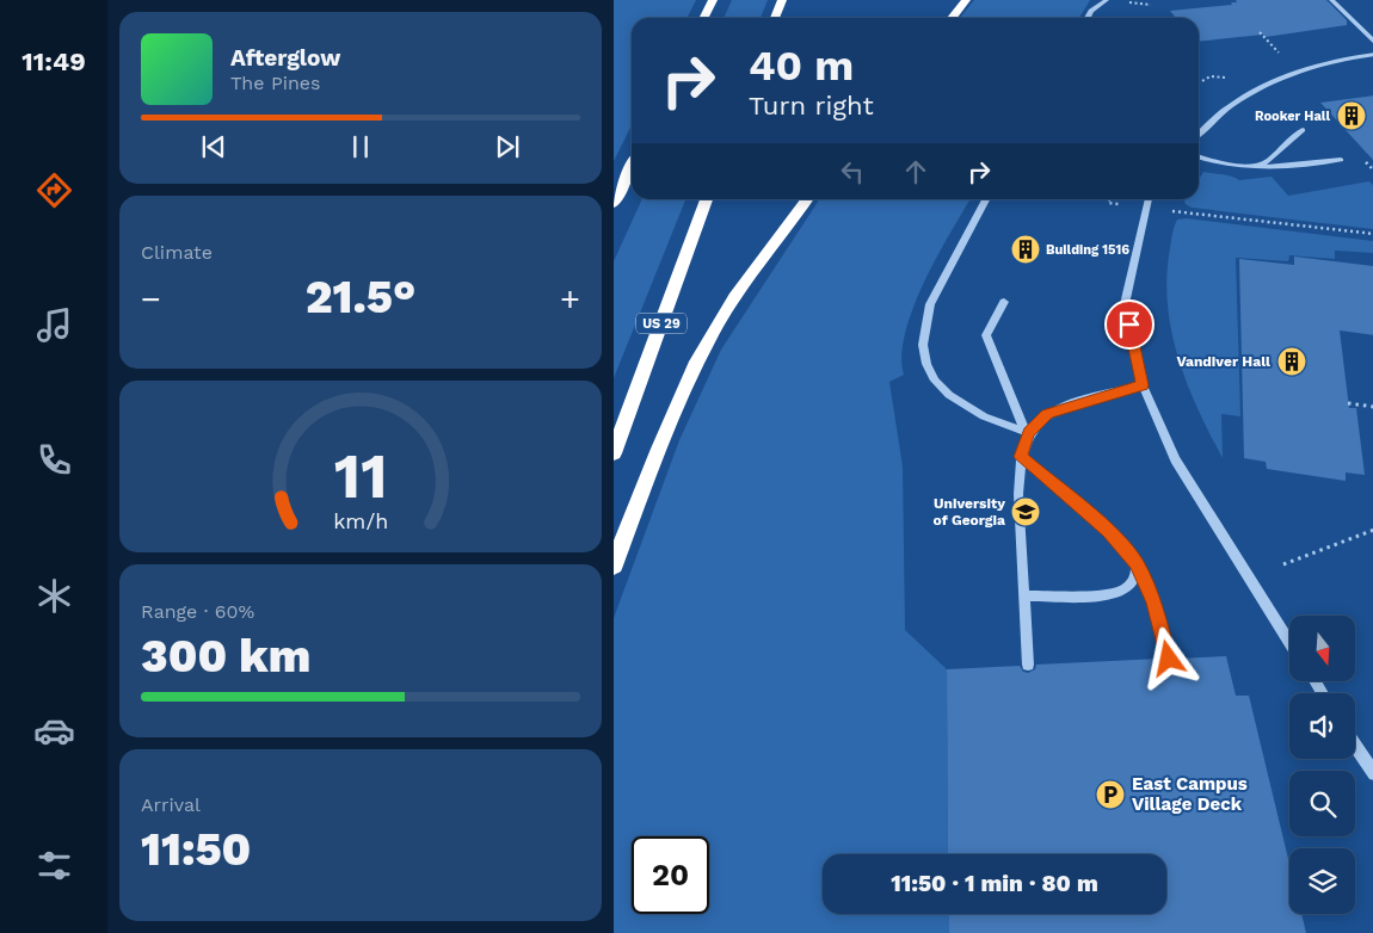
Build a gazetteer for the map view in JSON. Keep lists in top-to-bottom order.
{
  "streets": {
    "highway": ["US 29"]
  },
  "places": {
    "building": ["Rooker Hall", "Building 1516", "Vandiver Hall"],
    "school or university": ["University of Georgia"],
    "parking": ["East Campus Village Deck"]
  },
  "north": "bottom",
  "page": {
    "tabs": "11:49",
    "turn": ["40 m", "Turn right"],
    "song": ["Afterglow", "The Pines"],
    "tile": [
      "Climate",
      ["Range · 60%", "300 km"],
      ["Arrival", "11:50"]
    ],
    "heat": ["−", "21.5°", "+"],
    "limit": "20",
    "trip": "11:50 · 1 min · 80 m",
    "gauge": ["11", "km/h"]
  }
}
